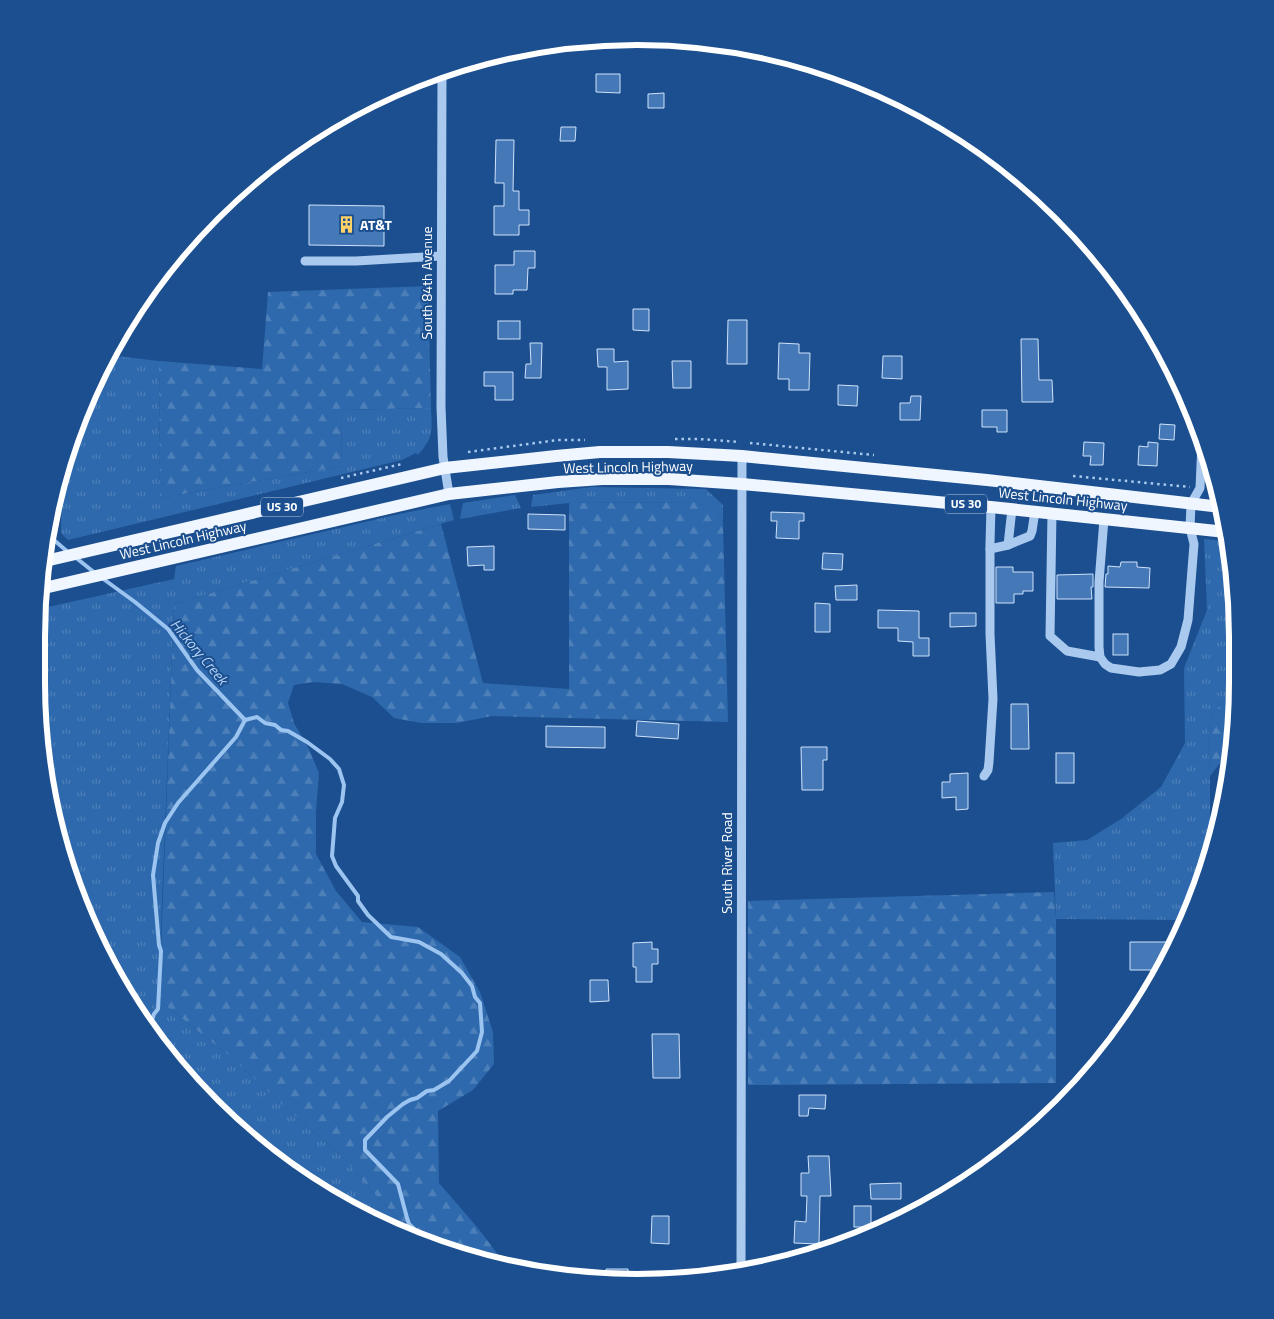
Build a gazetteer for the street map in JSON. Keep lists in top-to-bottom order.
{
  "streets": {
    "main road": ["West Lincoln Highway", "US 30"],
    "street": ["South 84th Avenue", "South River Road"]
  },
  "crossings": [
    ["South 84th Avenue", "West Lincoln Highway"],
    ["West Lincoln Highway", "South River Road"]
  ],
  "water": ["Hickory Creek"],
  "places": {
    "building": ["AT&T"]
  }
}
